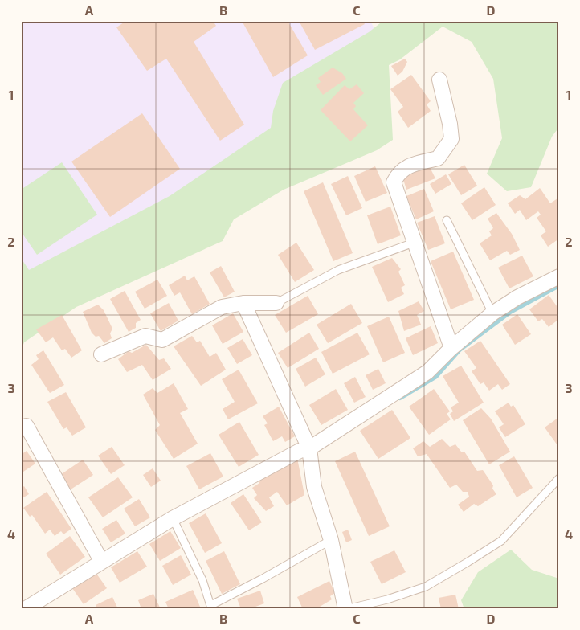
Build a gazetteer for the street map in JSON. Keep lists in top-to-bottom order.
{
  "grid": {
    "columns": [
      "A",
      "B",
      "C",
      "D"
    ],
    "rows": [
      "1",
      "2",
      "3",
      "4"
    ]
  }
}
